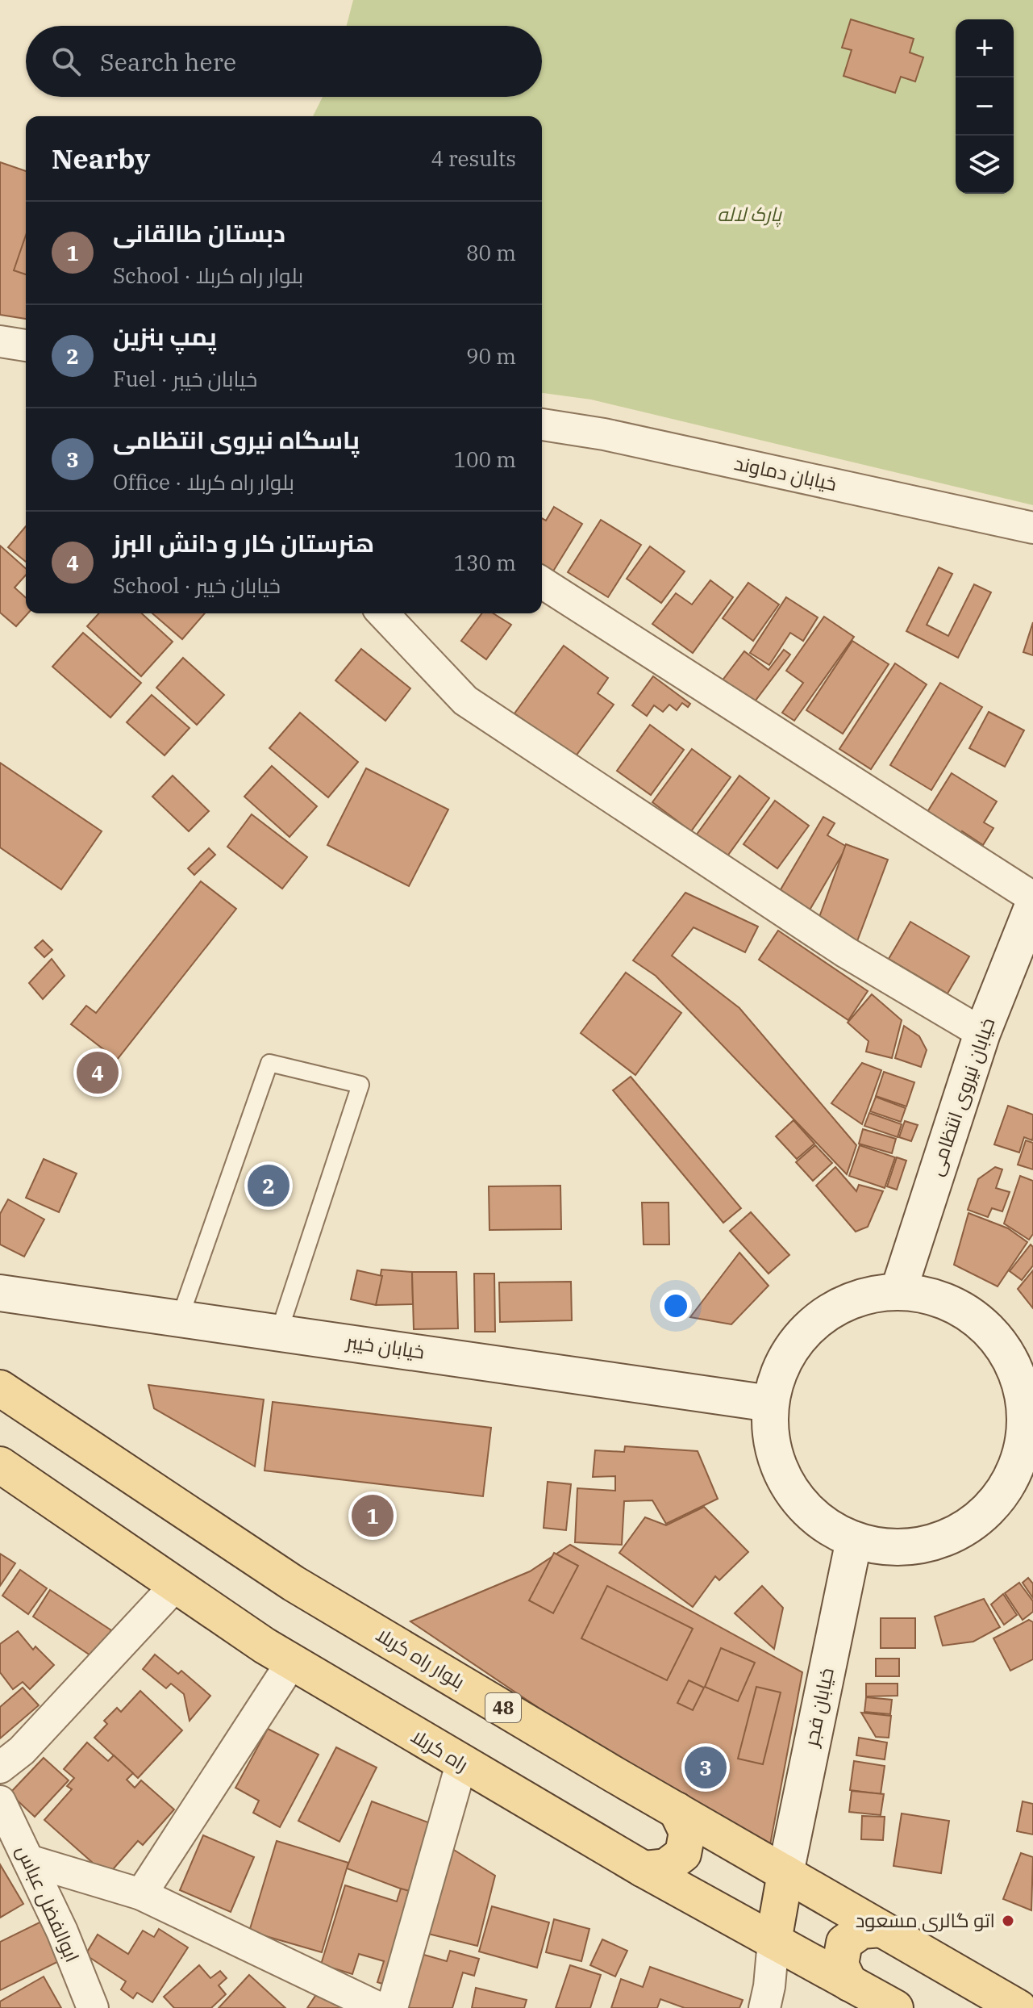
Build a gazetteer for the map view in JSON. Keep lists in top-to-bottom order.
{
  "streets": {
    "main road": [
      "خیابان نیروی انتظامی",
      "خیابان خیبر",
      "بلوار راه کربلا",
      "خیابان فجر",
      "48",
      "راه کربلا"
    ],
    "street": ["خیابان دماوند", "ابوالفضل عباس"]
  },
  "crossings": [
    ["بلوار راه کربلا", "خیابان فجر"]
  ],
  "parks": ["پارک لاله"],
  "places": ["اتو گالری مسعود"],
  "page": {
    "map_buttons": ["+", "−"],
    "search": "Search here",
    "heading": ["Nearby", "4 results"],
    "list": [
      {
        "mark": "1",
        "name": "دبستان طالقانی",
        "note": "School · بلوار راه کربلا",
        "value": "80 m"
      },
      {
        "mark": "2",
        "name": "پمپ بنزین",
        "note": "Fuel · خیابان خیبر",
        "value": "90 m"
      },
      {
        "mark": "3",
        "name": "پاسگاه نیروی انتظامی",
        "note": "Office · بلوار راه کربلا",
        "value": "100 m"
      },
      {
        "mark": "4",
        "name": "هنرستان کار و دانش البرز",
        "note": "School · خیابان خیبر",
        "value": "130 m"
      }
    ],
    "pins": [
      "4",
      "2",
      "1",
      "3"
    ]
  }
}
